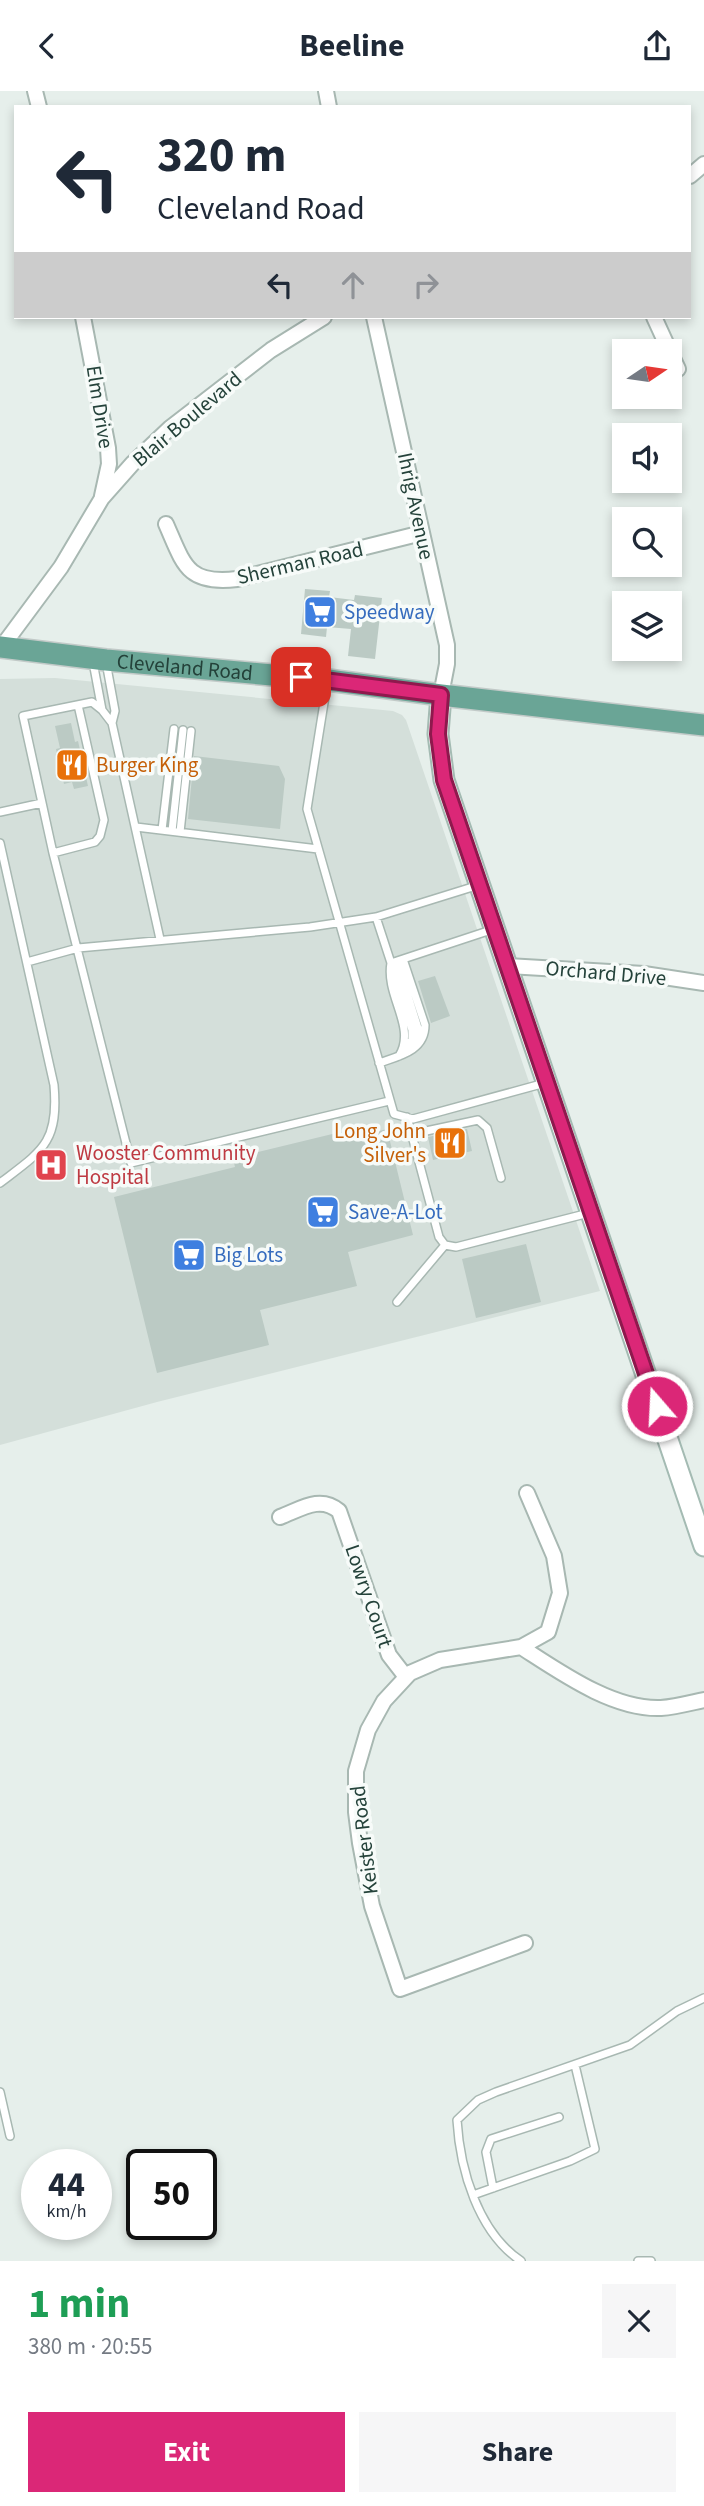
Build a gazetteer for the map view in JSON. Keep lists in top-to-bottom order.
{
  "streets": {
    "main road": ["Cleveland Road"],
    "street": [
      "Elm Drive",
      "Blair Boulevard",
      "Ihrig Avenue",
      "Sherman Road",
      "Orchard Drive",
      "Lowry Court",
      "Keister Road"
    ]
  },
  "crossings": [
    ["Elm Drive", "Blair Boulevard"],
    ["Blair Boulevard", "Cleveland Road"],
    ["Ihrig Avenue", "Sherman Road"],
    ["Ihrig Avenue", "Cleveland Road"],
    ["Lowry Court", "Keister Road"]
  ],
  "places": {
    "supermarket": ["Speedway", "Save-A-Lot", "Big Lots"],
    "restaurant": ["Burger King", "Long John Silver's"],
    "hospital": ["Wooster Community Hospital"]
  },
  "north": "right",
  "page": {
    "header": "Beeline",
    "turn": ["320 m", "Cleveland Road"],
    "speed": "44 km/h",
    "limit": "50",
    "heading": ["1 min", "380 m · 20:55"],
    "buttons": ["Exit", "Share"]
  }
}
